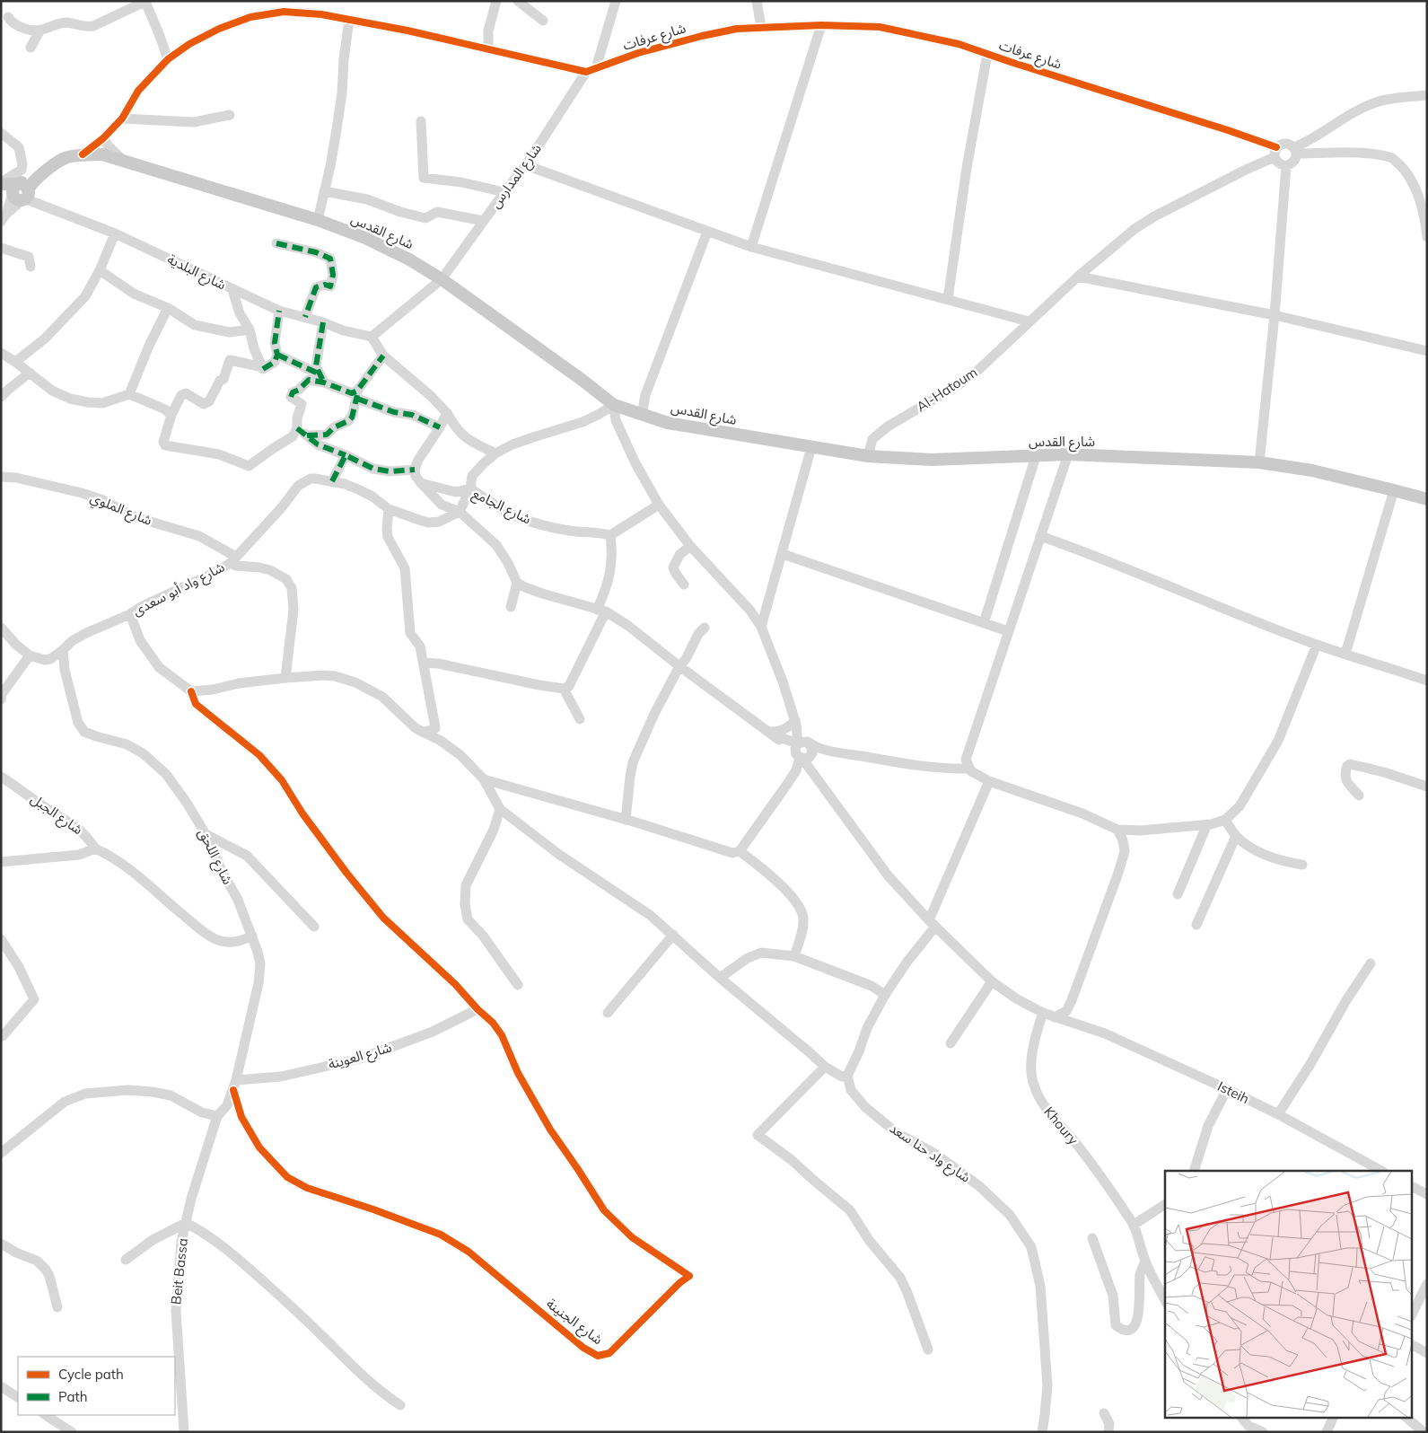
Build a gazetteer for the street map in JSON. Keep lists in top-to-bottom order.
{
  "streets": {
    "main road": ["شارع القدس"],
    "street": [
      "شارع عرفات",
      "شارع المدارس",
      "شارع البلدية",
      "Al-Hatoum",
      "شارع الجامع",
      "شارع الملوي",
      "شارع واد أبو سعدى",
      "شارع الجبل",
      "شارع اللحق",
      "شارع العوينة",
      "Isteih",
      "Khoury",
      "شارع واد حنا سعد",
      "Beit Bassa",
      "شارع الجنينة"
    ]
  },
  "crossings": [
    ["شارع عرفات", "شارع المدارس"],
    ["شارع عرفات", "Al-Hatoum"],
    ["شارع المدارس", "شارع القدس"],
    ["شارع المدارس", "شارع البلدية"],
    ["شارع القدس", "شارع البلدية"],
    ["شارع القدس", "Al-Hatoum"],
    ["شارع الملوي", "شارع واد أبو سعدى"],
    ["شارع واد أبو سعدى", "شارع اللحق"],
    ["شارع اللحق", "شارع العوينة"],
    ["شارع اللحق", "Beit Bassa"],
    ["شارع اللحق", "شارع الجنينة"],
    ["شارع العوينة", "شارع الجنينة"],
    ["Isteih", "Khoury"]
  ],
  "legend": ["Cycle path", "Path"]
}
